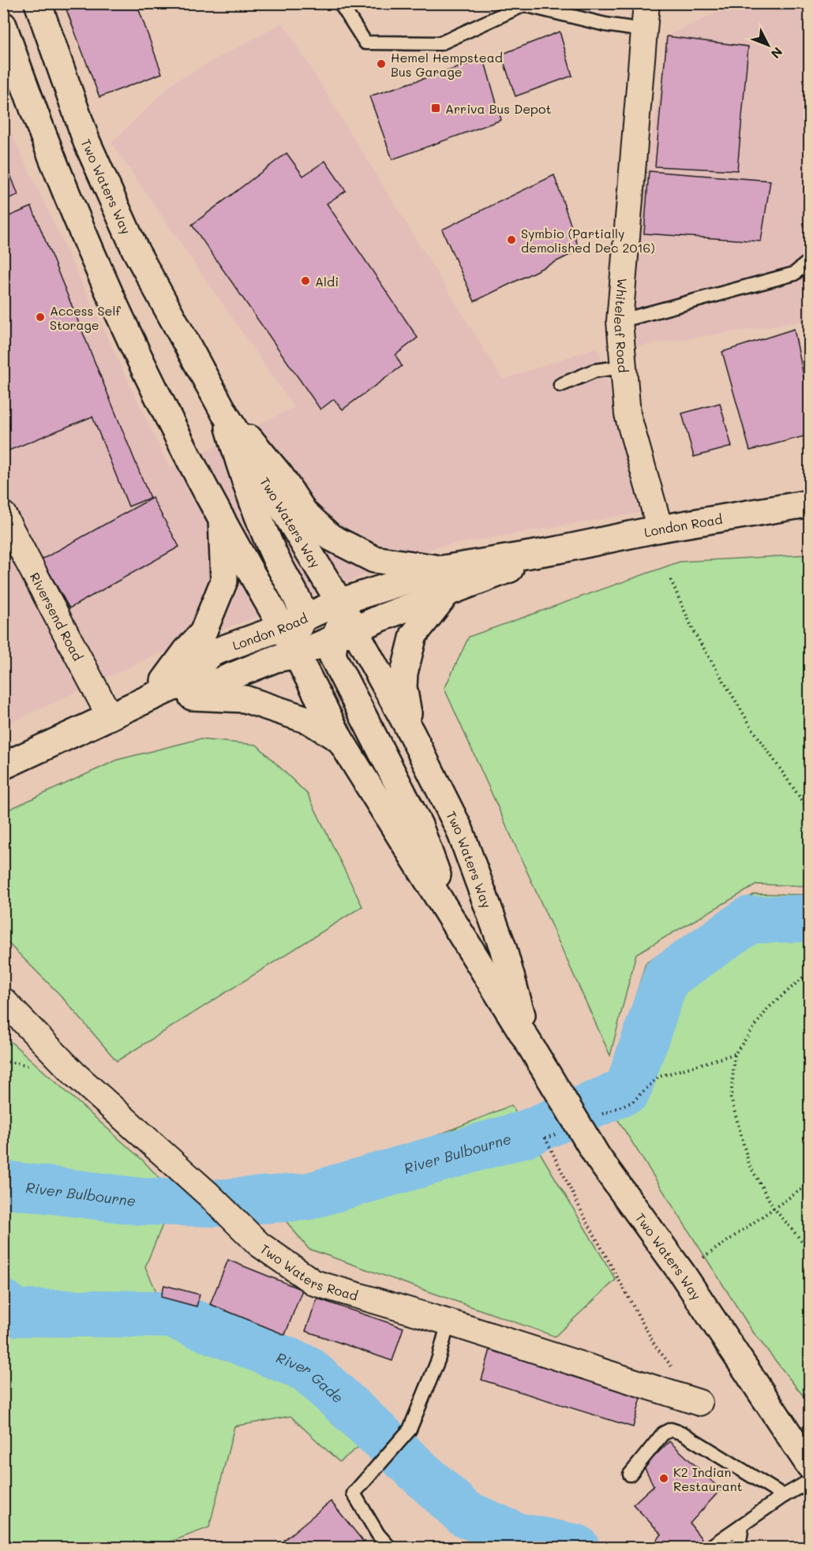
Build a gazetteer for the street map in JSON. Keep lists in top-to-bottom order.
{
  "streets": {
    "main road": ["Two Waters Way", "London Road"],
    "street": ["Whiteleaf Road", "Riversend Road", "Two Waters Road"]
  },
  "crossings": [
    ["Two Waters Way", "London Road"],
    ["Whiteleaf Road", "London Road"],
    ["London Road", "Riversend Road"]
  ],
  "water": ["River Bulbourne", "River Gade"],
  "places": {
    "other": [
      "Hemel Hempstead Bus Garage",
      "Symbio (Partially demolished Dec 2016)",
      "Aldi",
      "Access Self Storage",
      "K2 Indian Restaurant"
    ],
    "transit": ["Arriva Bus Depot"]
  },
  "north": "bottom right"
}
